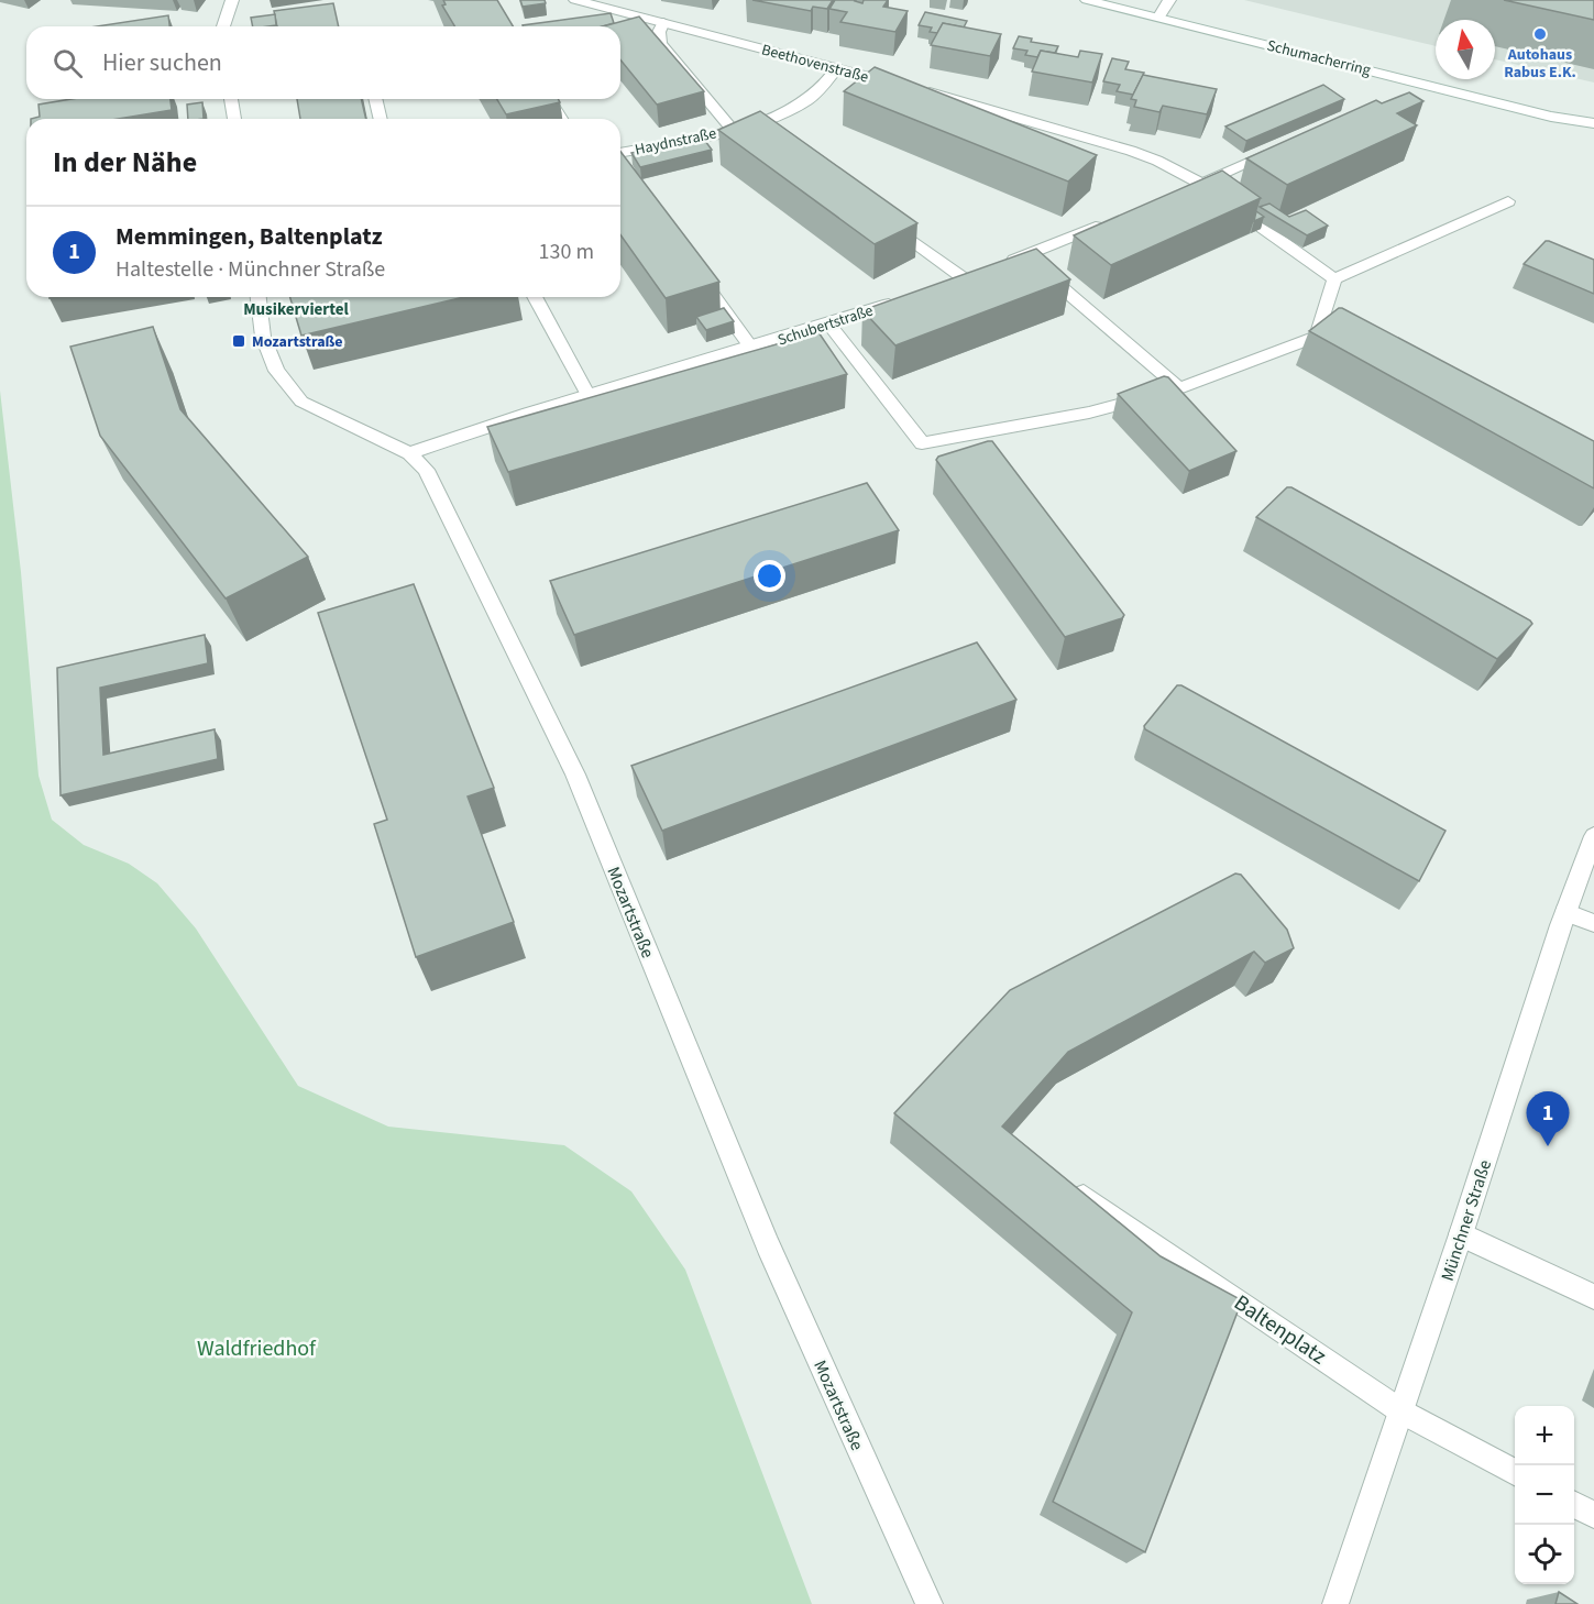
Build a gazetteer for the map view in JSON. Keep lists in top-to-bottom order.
{
  "streets": {
    "street": [
      "Schumacherring",
      "Beethovenstraße",
      "Haydnstraße",
      "Schubertstraße",
      "Mozartstraße",
      "Münchner Straße",
      "Baltenplatz"
    ]
  },
  "crossings": [
    ["Beethovenstraße", "Haydnstraße"],
    ["Schubertstraße", "Mozartstraße"],
    ["Münchner Straße", "Baltenplatz"]
  ],
  "districts": ["Musikerviertel"],
  "parks": ["Waldfriedhof"],
  "places": {
    "other": ["Autohaus Rabus E.K."],
    "transit": ["Mozartstraße"]
  },
  "north": "top",
  "page": {
    "search": "Hier suchen",
    "heading": "In der Nähe",
    "list": [
      {
        "mark": "1",
        "name": "Memmingen, Baltenplatz",
        "note": "Haltestelle · Münchner Straße",
        "value": "130 m"
      }
    ],
    "pins": "1",
    "map_buttons": ["+", "−"]
  }
}
